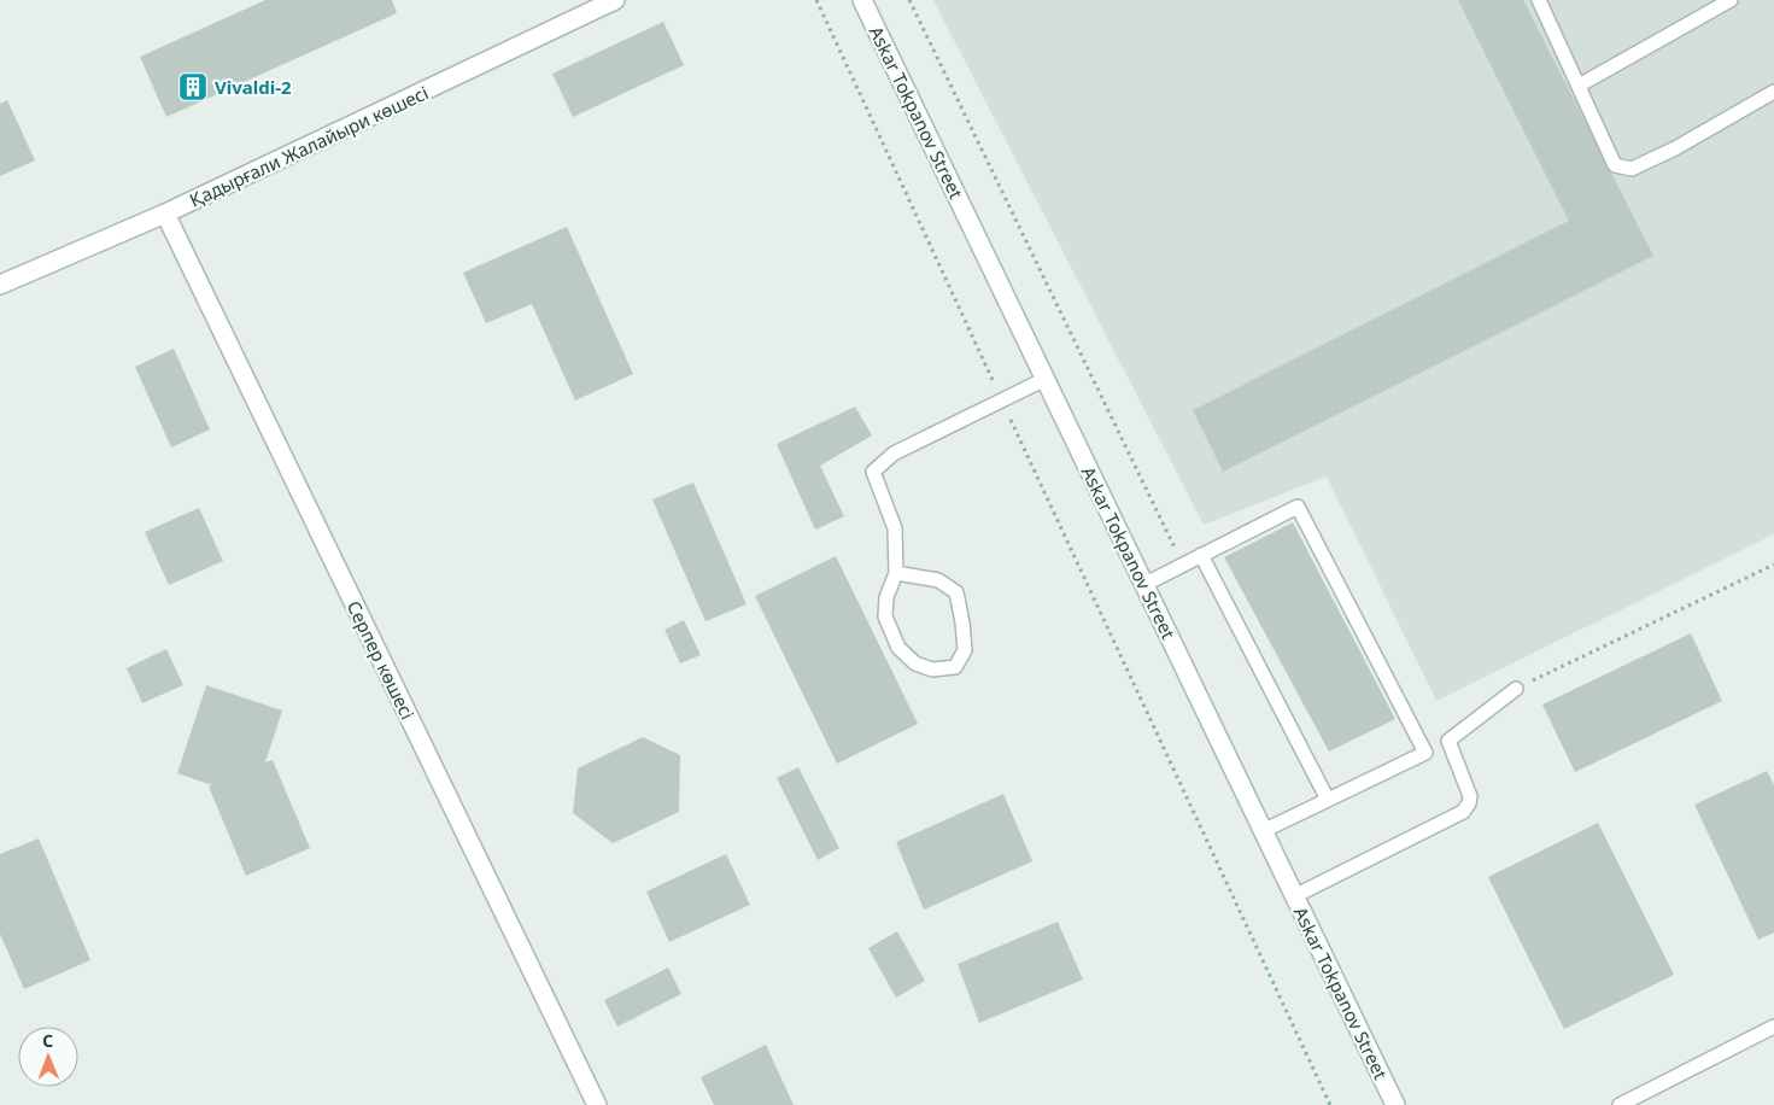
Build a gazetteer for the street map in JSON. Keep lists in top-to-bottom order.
{
  "streets": {
    "street": ["Askar Tokpanov Street", "Қадырғали Жалайыри көшесі", "Серпер көшесі"]
  },
  "crossings": [
    ["Қадырғали Жалайыри көшесі", "Серпер көшесі"]
  ],
  "places": {
    "building": ["Vivaldi-2"]
  },
  "north": "top"
}
